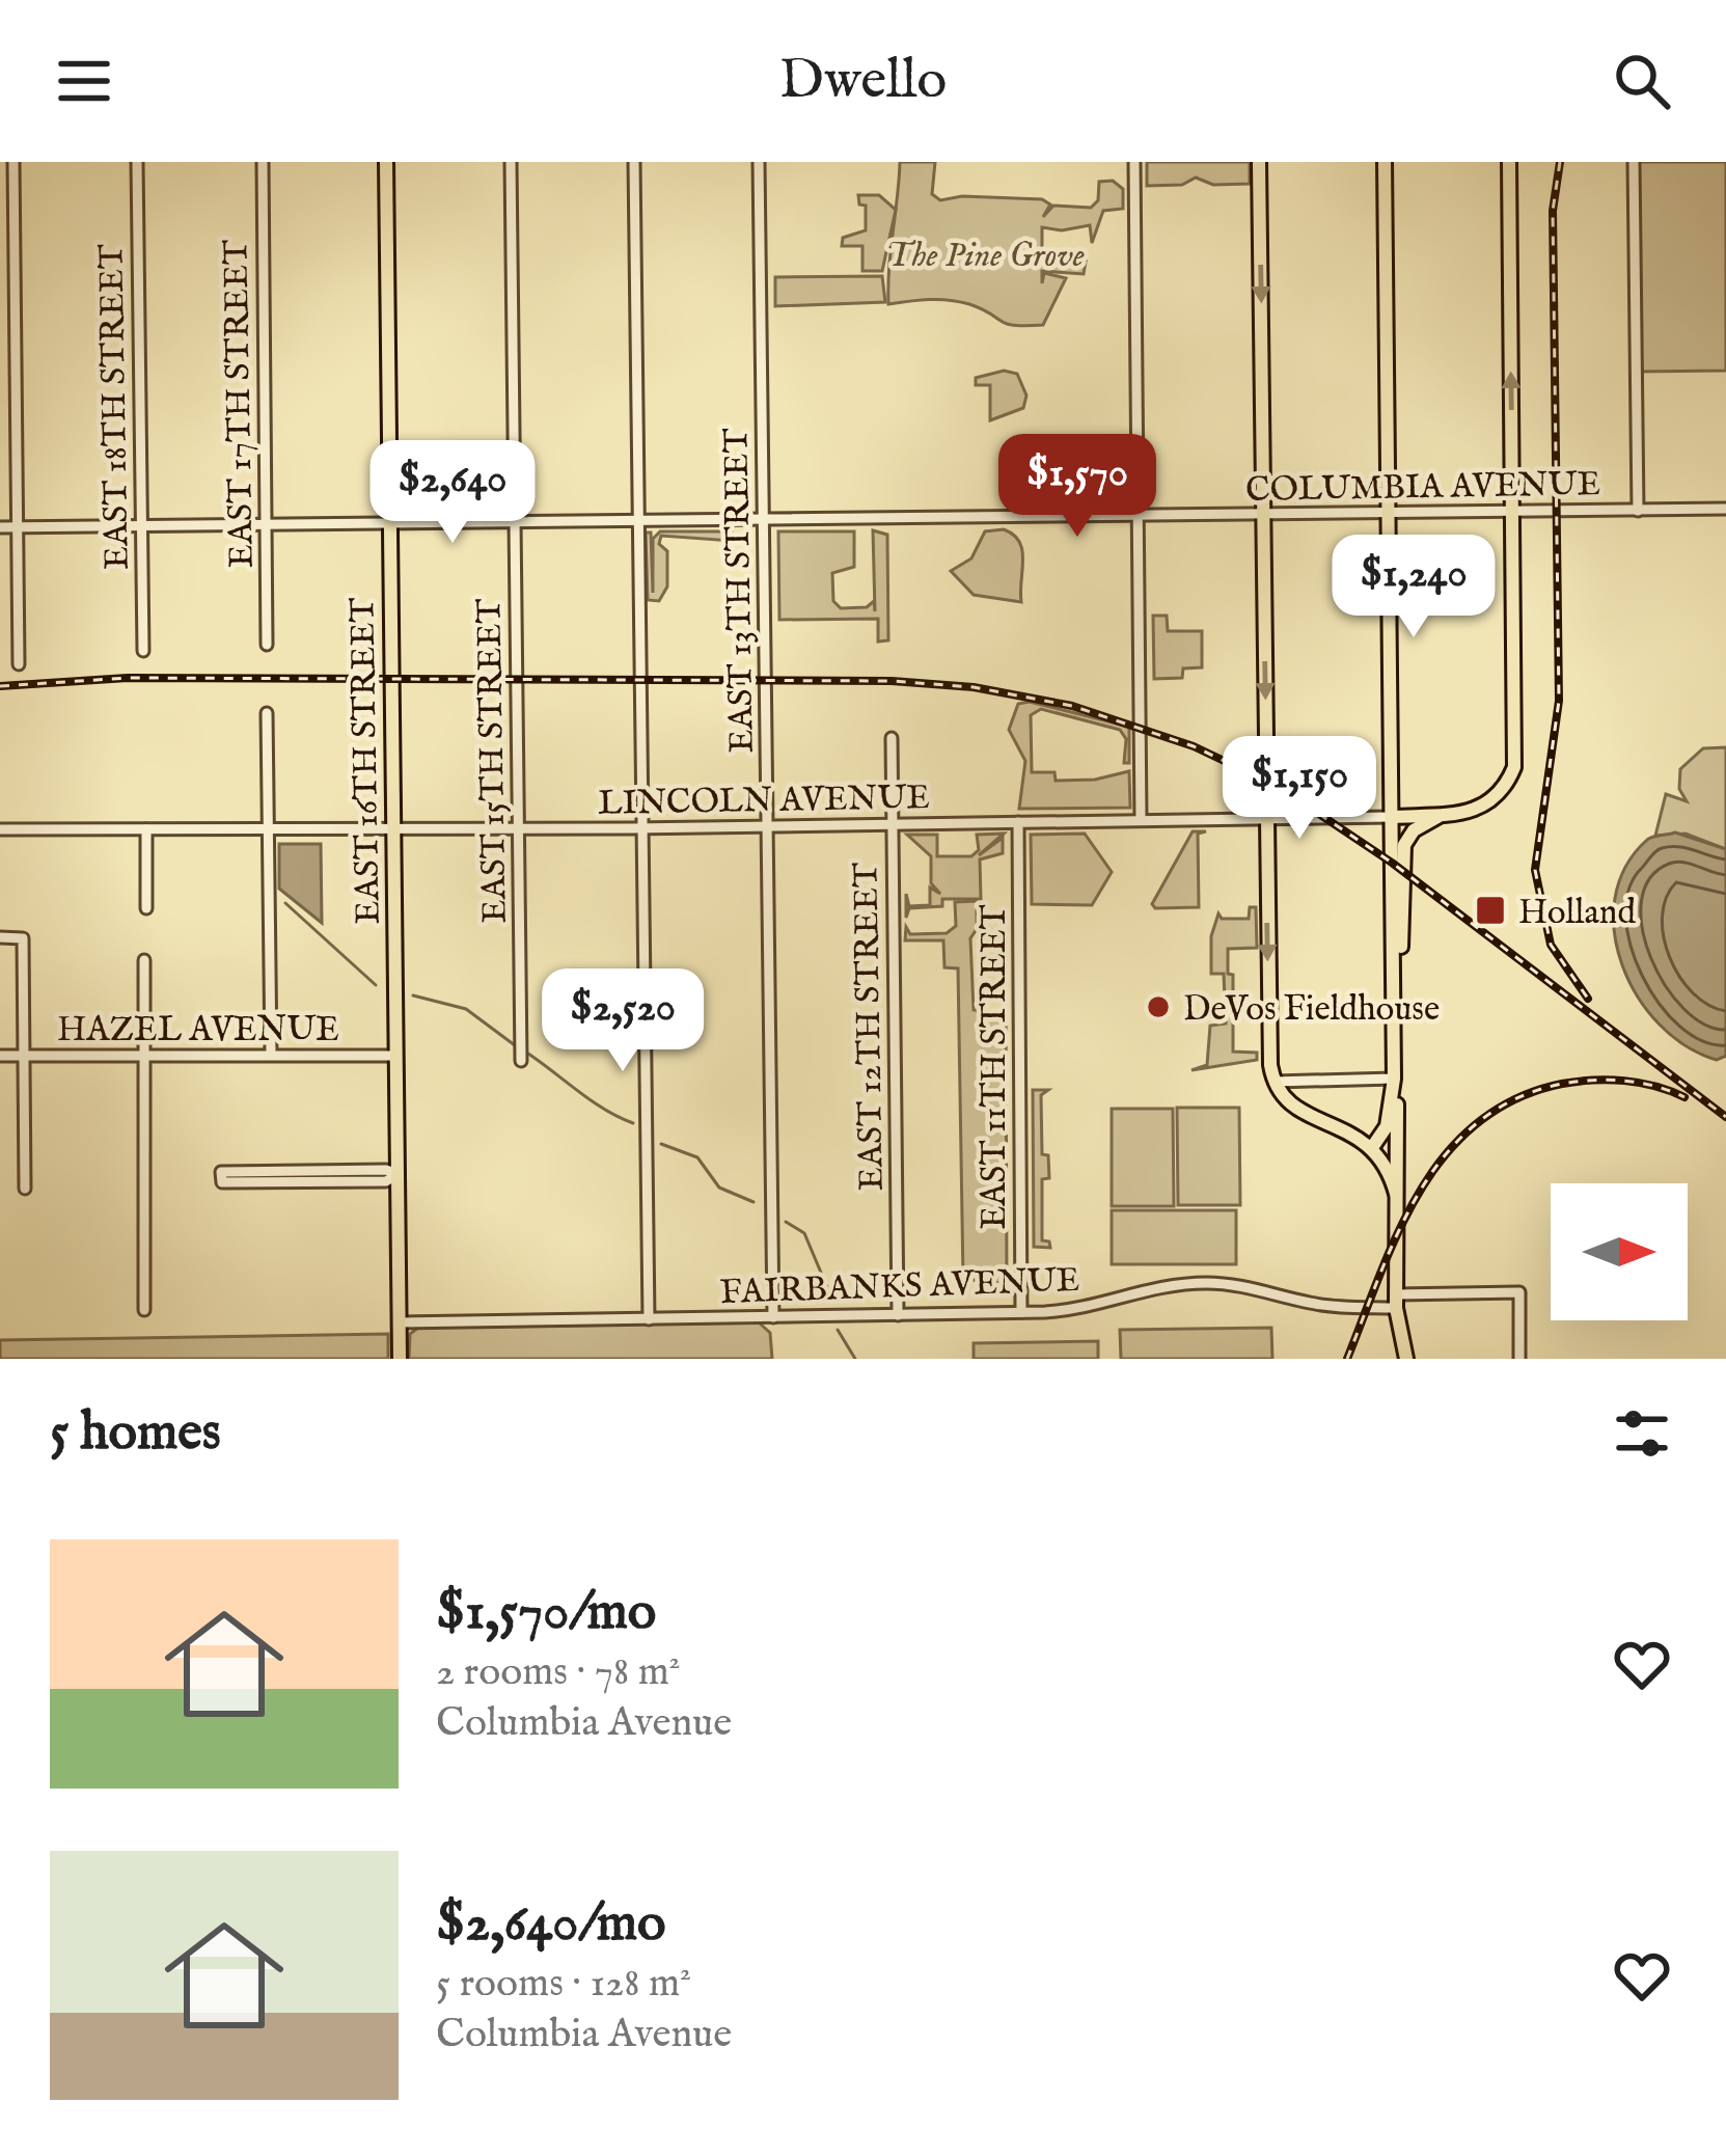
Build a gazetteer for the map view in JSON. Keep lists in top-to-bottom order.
{
  "streets": {
    "main road": ["EAST 16TH STREET", "LINCOLN AVENUE"],
    "street": [
      "EAST 17TH STREET",
      "EAST 18TH STREET",
      "COLUMBIA AVENUE",
      "EAST 13TH STREET",
      "EAST 15TH STREET",
      "EAST 12TH STREET",
      "HAZEL AVENUE",
      "EAST 11TH STREET",
      "FAIRBANKS AVENUE"
    ]
  },
  "crossings": [
    ["EAST 17TH STREET", "COLUMBIA AVENUE"],
    ["EAST 18TH STREET", "COLUMBIA AVENUE"],
    ["COLUMBIA AVENUE", "EAST 13TH STREET"],
    ["COLUMBIA AVENUE", "EAST 16TH STREET"],
    ["COLUMBIA AVENUE", "EAST 15TH STREET"],
    ["COLUMBIA AVENUE", "LINCOLN AVENUE"],
    ["EAST 13TH STREET", "LINCOLN AVENUE"],
    ["EAST 13TH STREET", "FAIRBANKS AVENUE"],
    ["EAST 16TH STREET", "LINCOLN AVENUE"],
    ["EAST 16TH STREET", "HAZEL AVENUE"],
    ["EAST 16TH STREET", "FAIRBANKS AVENUE"],
    ["EAST 15TH STREET", "LINCOLN AVENUE"],
    ["LINCOLN AVENUE", "EAST 12TH STREET"],
    ["LINCOLN AVENUE", "EAST 11TH STREET"],
    ["EAST 12TH STREET", "FAIRBANKS AVENUE"],
    ["EAST 11TH STREET", "FAIRBANKS AVENUE"]
  ],
  "parks": ["The Pine Grove"],
  "places": {
    "transit": ["Holland"],
    "other": ["DeVos Fieldhouse"]
  },
  "north": "right",
  "page": {
    "header": "Dwello",
    "price": [
      "$1,570",
      "$2,640",
      "$1,240",
      "$1,150",
      "$2,520"
    ],
    "heading": "5 homes",
    "list": [
      {
        "name": "$1,570/mo",
        "note": "2 rooms · 78 m² · Columbia Avenue"
      },
      {
        "name": "$2,640/mo",
        "note": "5 rooms · 128 m² · Columbia Avenue"
      }
    ]
  }
}
